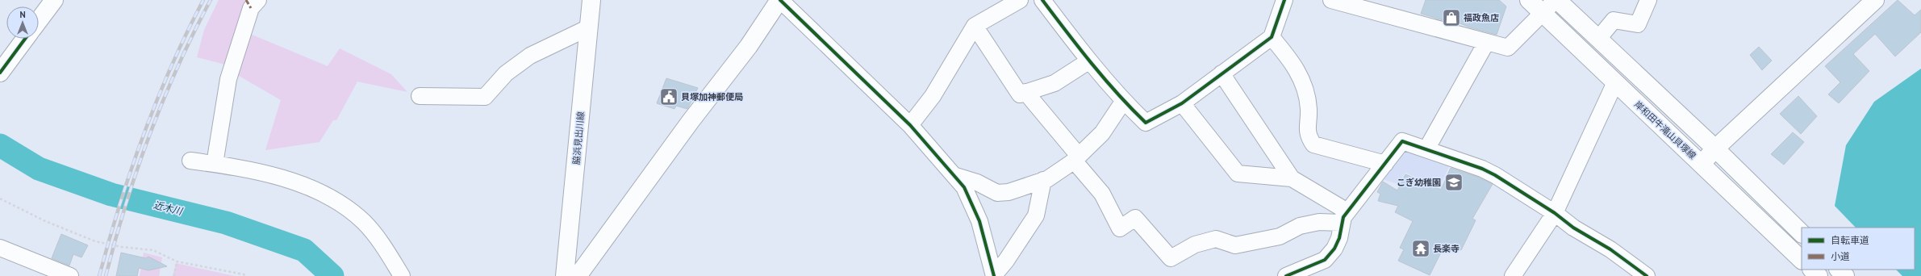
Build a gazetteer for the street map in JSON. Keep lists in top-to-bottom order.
{
  "streets": {
    "street": ["岸和田牛滝山貝塚線", "脇浜見出川線"]
  },
  "water": ["近木川"],
  "places": {
    "shop": ["福政魚店"],
    "public building": ["貝塚加神郵便局"],
    "school or university": ["こぎ幼稚園"],
    "temple": ["長楽寺"]
  },
  "legend": ["自転車道", "小道"],
  "north": "top"
}
